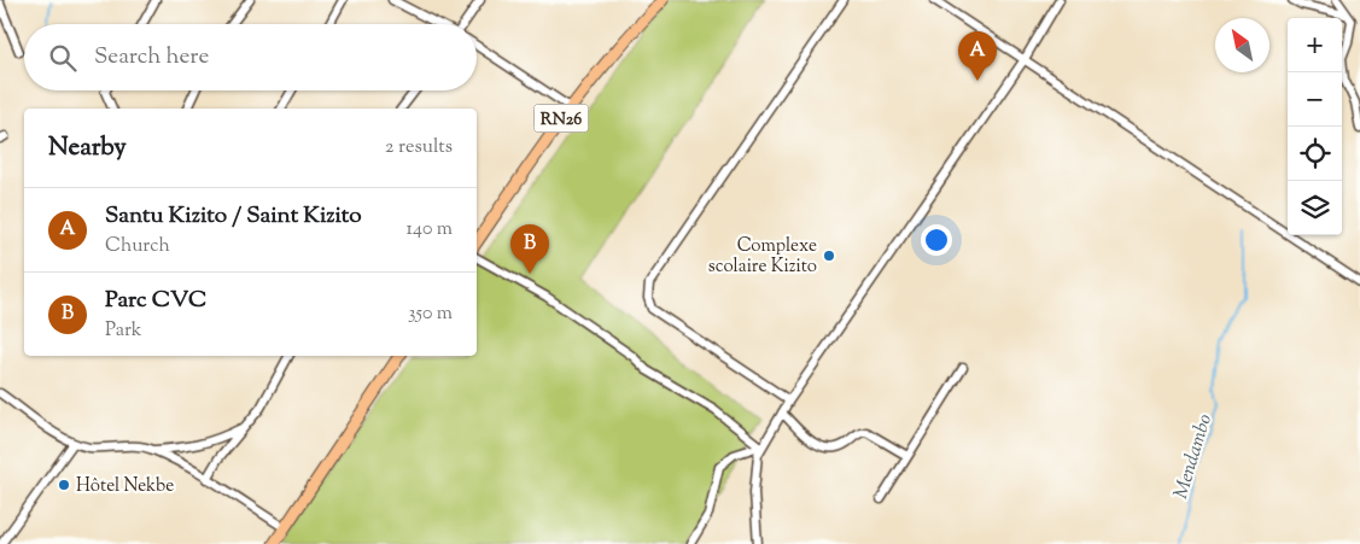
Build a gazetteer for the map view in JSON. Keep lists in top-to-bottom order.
{
  "streets": {
    "main road": ["RN26"]
  },
  "water": ["Mendambo"],
  "places": ["Complexe scolaire Kizito", "Hôtel Nekbe"],
  "north": "top left",
  "page": {
    "map_buttons": ["+", "−"],
    "search": "Search here",
    "pins": ["A", "B"],
    "heading": ["Nearby", "2 results"],
    "list": [
      {
        "mark": "A",
        "name": "Santu Kizito / Saint Kizito",
        "note": "Church",
        "value": "140 m"
      },
      {
        "mark": "B",
        "name": "Parc CVC",
        "note": "Park",
        "value": "350 m"
      }
    ]
  }
}
